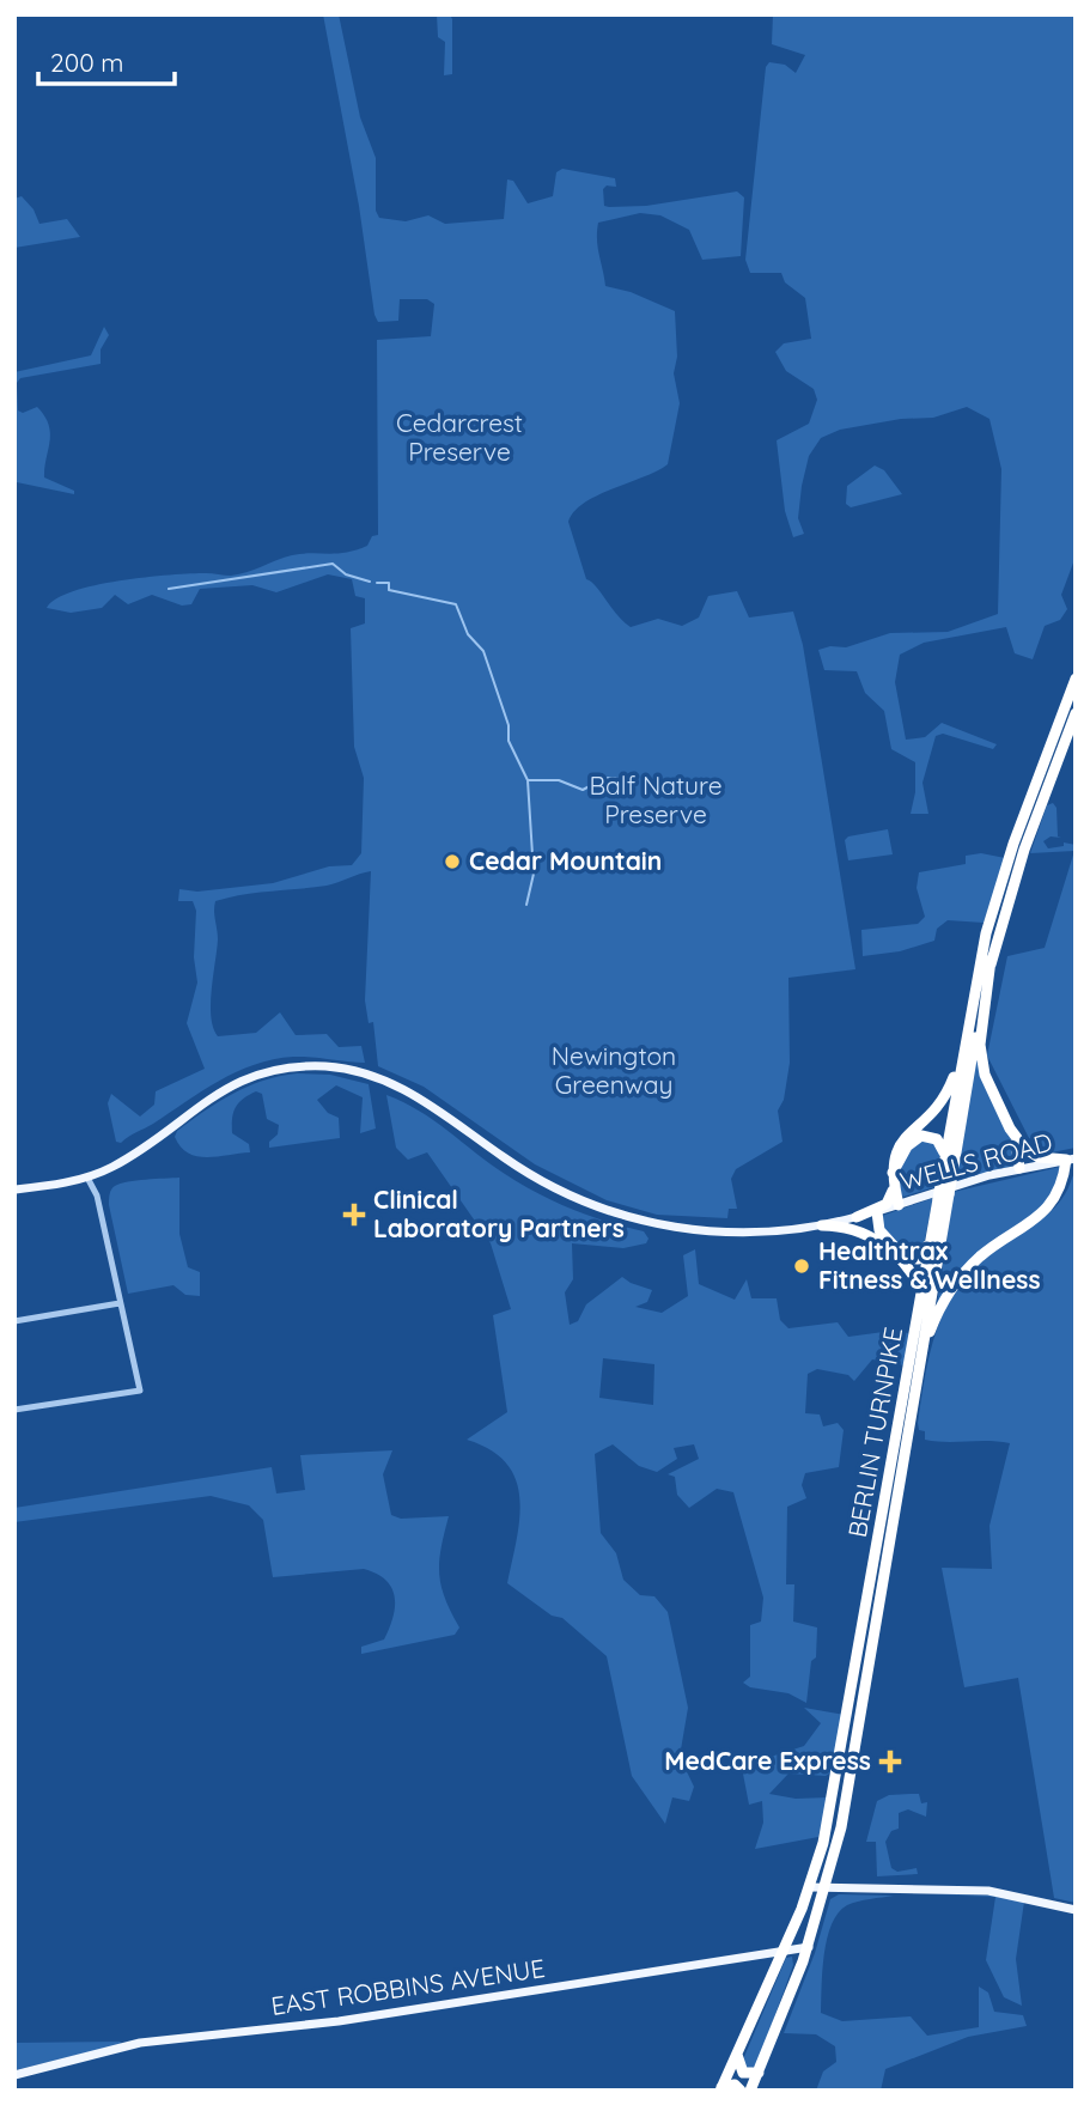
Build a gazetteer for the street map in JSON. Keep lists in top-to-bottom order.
{
  "streets": {
    "highway": ["BERLIN TURNPIKE"],
    "main road": ["WELLS ROAD", "EAST ROBBINS AVENUE"]
  },
  "crossings": [
    ["BERLIN TURNPIKE", "EAST ROBBINS AVENUE"]
  ],
  "parks": ["Cedarcrest Preserve", "Balf Nature Preserve", "Newington Greenway"],
  "places": {
    "other": ["Cedar Mountain", "Healthtrax Fitness & Wellness"],
    "health": ["Clinical Laboratory Partners", "MedCare Express"]
  },
  "scale_bar": "200 m"
}
